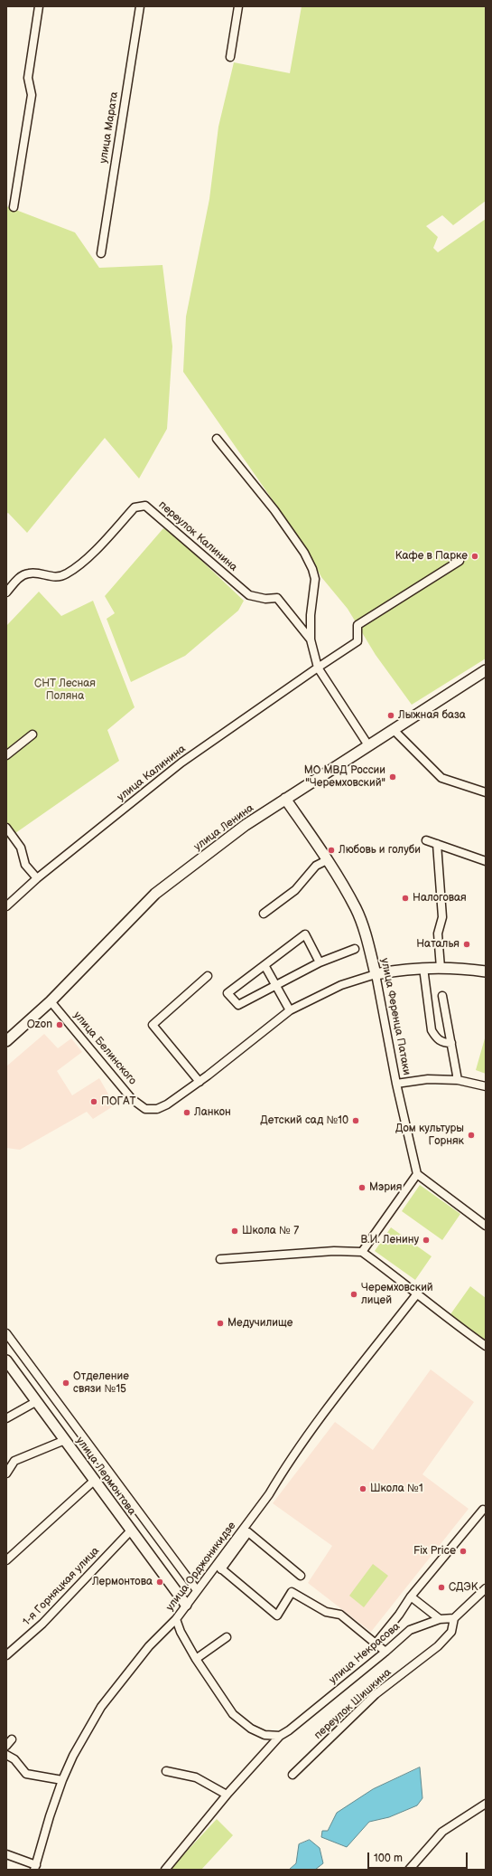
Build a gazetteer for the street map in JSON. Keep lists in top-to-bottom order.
{
  "streets": {
    "main road": [
      "улица Ленина",
      "улица Ференца Патаки",
      "улица Белинского",
      "улица Лермонтова"
    ],
    "street": [
      "улица Марата",
      "переулок Калинина",
      "улица Калинина",
      "улица Орджоникидзе",
      "1-я Горняцкая улица",
      "улица Некрасова",
      "переулок Шишкина"
    ]
  },
  "crossings": [
    ["улица Ленина", "улица Ференца Патаки"],
    ["улица Ленина", "улица Белинского"],
    ["улица Ференца Патаки", "улица Белинского"],
    ["улица Лермонтова", "улица Орджоникидзе"],
    ["улица Лермонтова", "1-я Горняцкая улица"],
    ["улица Некрасова", "переулок Шишкина"]
  ],
  "parks": ["СНТ Лесная Поляна"],
  "places": [
    "Кафе в Парке",
    "Лыжная база",
    "МО МВД России \"Черемховский\"",
    "Любовь и голуби",
    "Налоговая",
    "Наталья",
    "Ozon",
    "ПОГАТ",
    "Ланкон",
    "Детский сад №10",
    "Дом культуры Горняк",
    "Мэрия",
    "Школа № 7",
    "В.И. Ленину",
    "Черемховский лицей",
    "Медучилище",
    "Отделение связи №15",
    "Школа №1",
    "Fix Price",
    "Лермонтова",
    "СДЭК"
  ],
  "scale_bar": "100 m"
}
